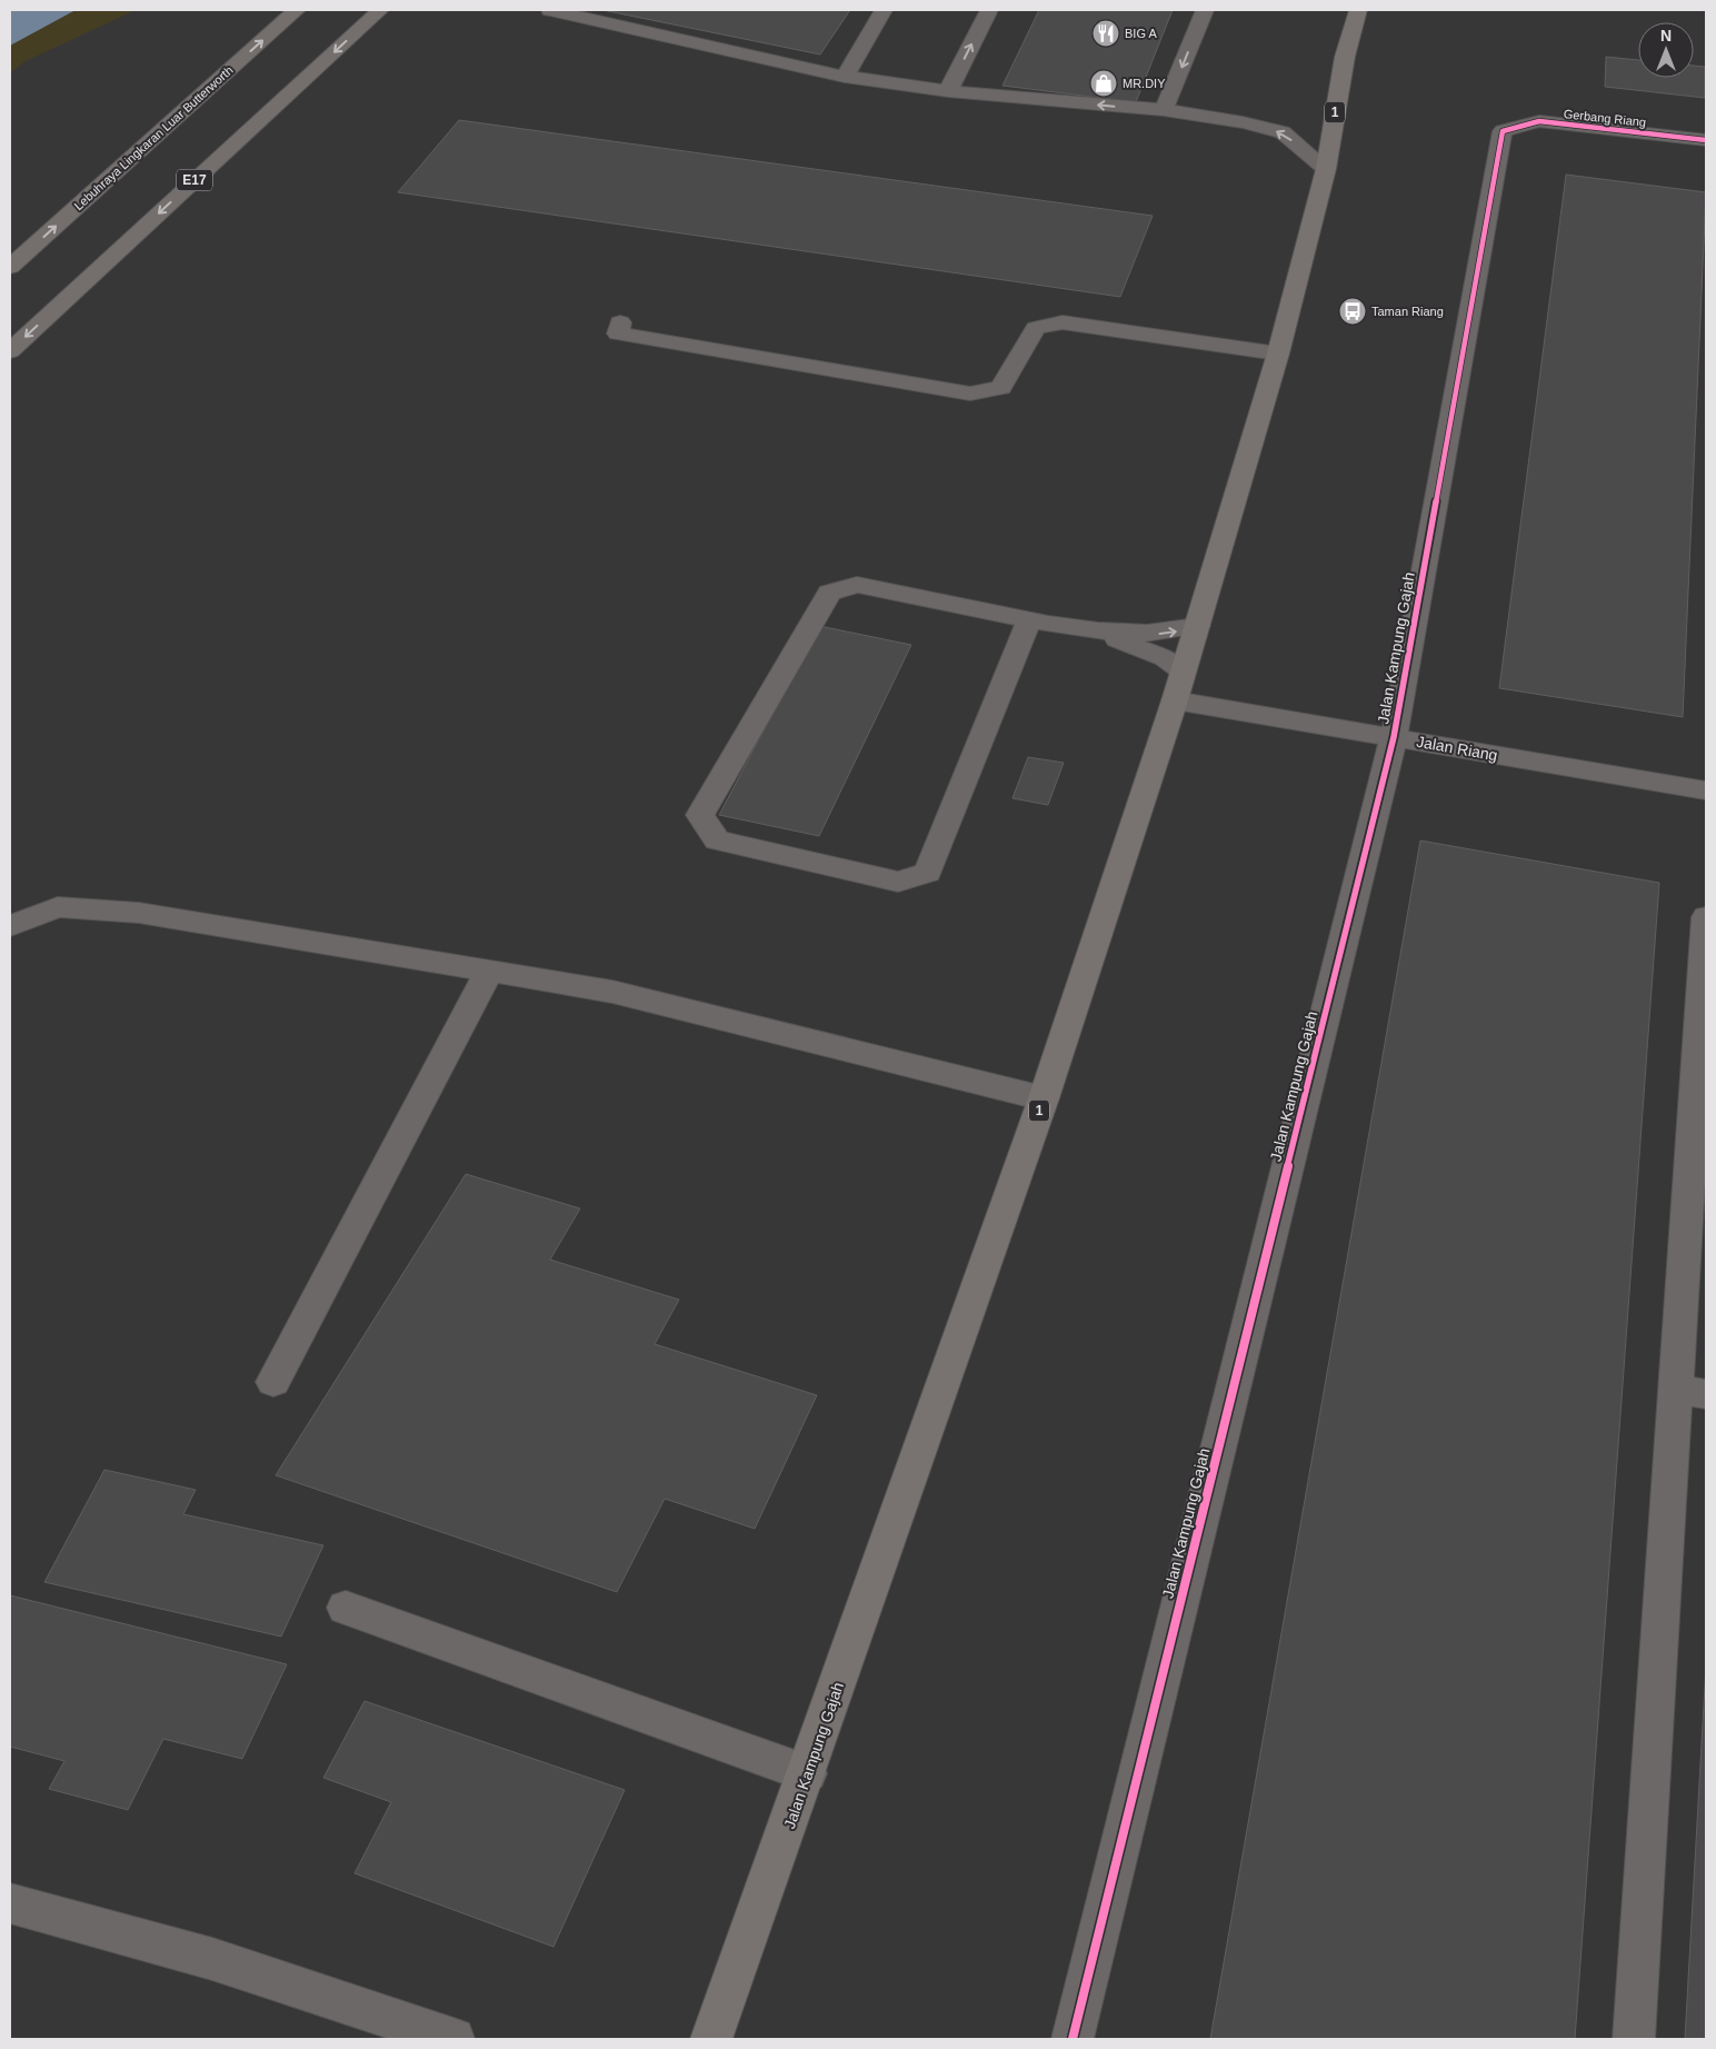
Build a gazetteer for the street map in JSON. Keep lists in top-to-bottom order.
{
  "streets": {
    "highway": ["Lebuhraya Lingkaran Luar Butterworth", "E17"],
    "main road": ["1", "Jalan Kampung Gajah"],
    "street": ["Gerbang Riang", "Jalan Riang"]
  },
  "crossings": [
    ["1", "Jalan Kampung Gajah"],
    ["Gerbang Riang", "Jalan Kampung Gajah"],
    ["Jalan Kampung Gajah", "Jalan Riang"]
  ],
  "places": {
    "restaurant": ["BIG A"],
    "shop": ["MR.DIY"],
    "bus stop": ["Taman Riang"]
  },
  "north": "top"
}
